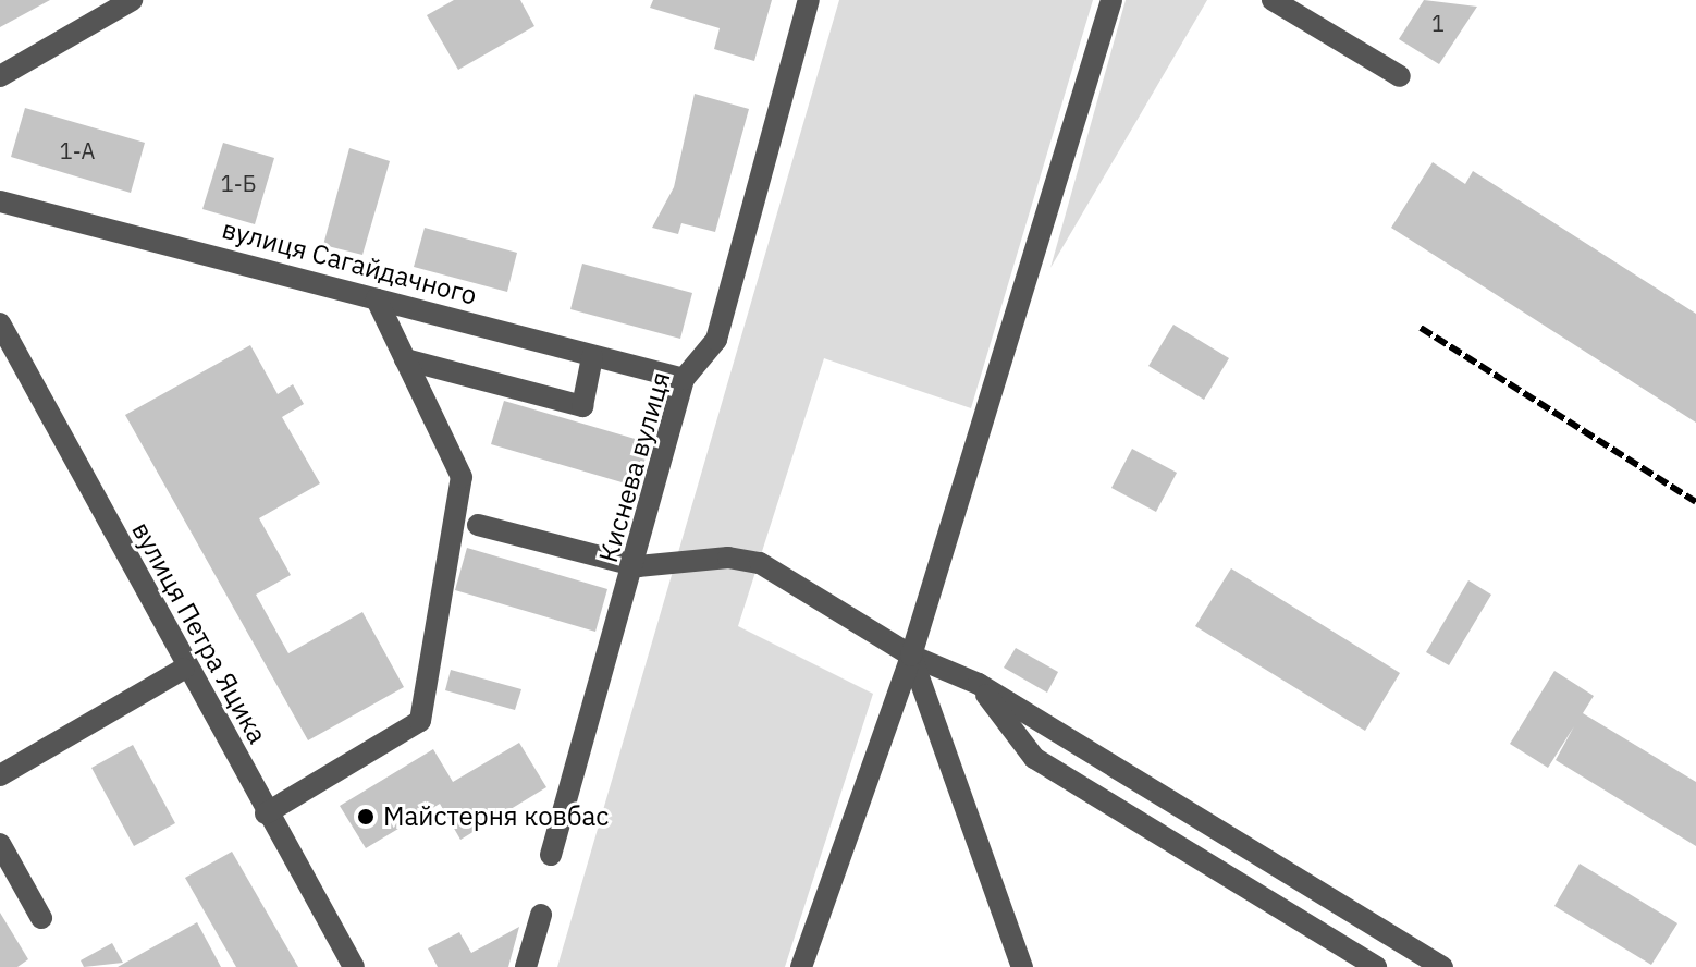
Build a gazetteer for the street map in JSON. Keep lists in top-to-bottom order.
{
  "streets": {
    "street": ["вулиця Сагайдачного", "Киснева вулиця", "вулиця Петра Яцика"]
  },
  "crossings": [
    ["вулиця Сагайдачного", "Киснева вулиця"]
  ],
  "places": ["Майстерня ковбас"],
  "house_numbers": ["1", "1-А", "1-Б"]
}
